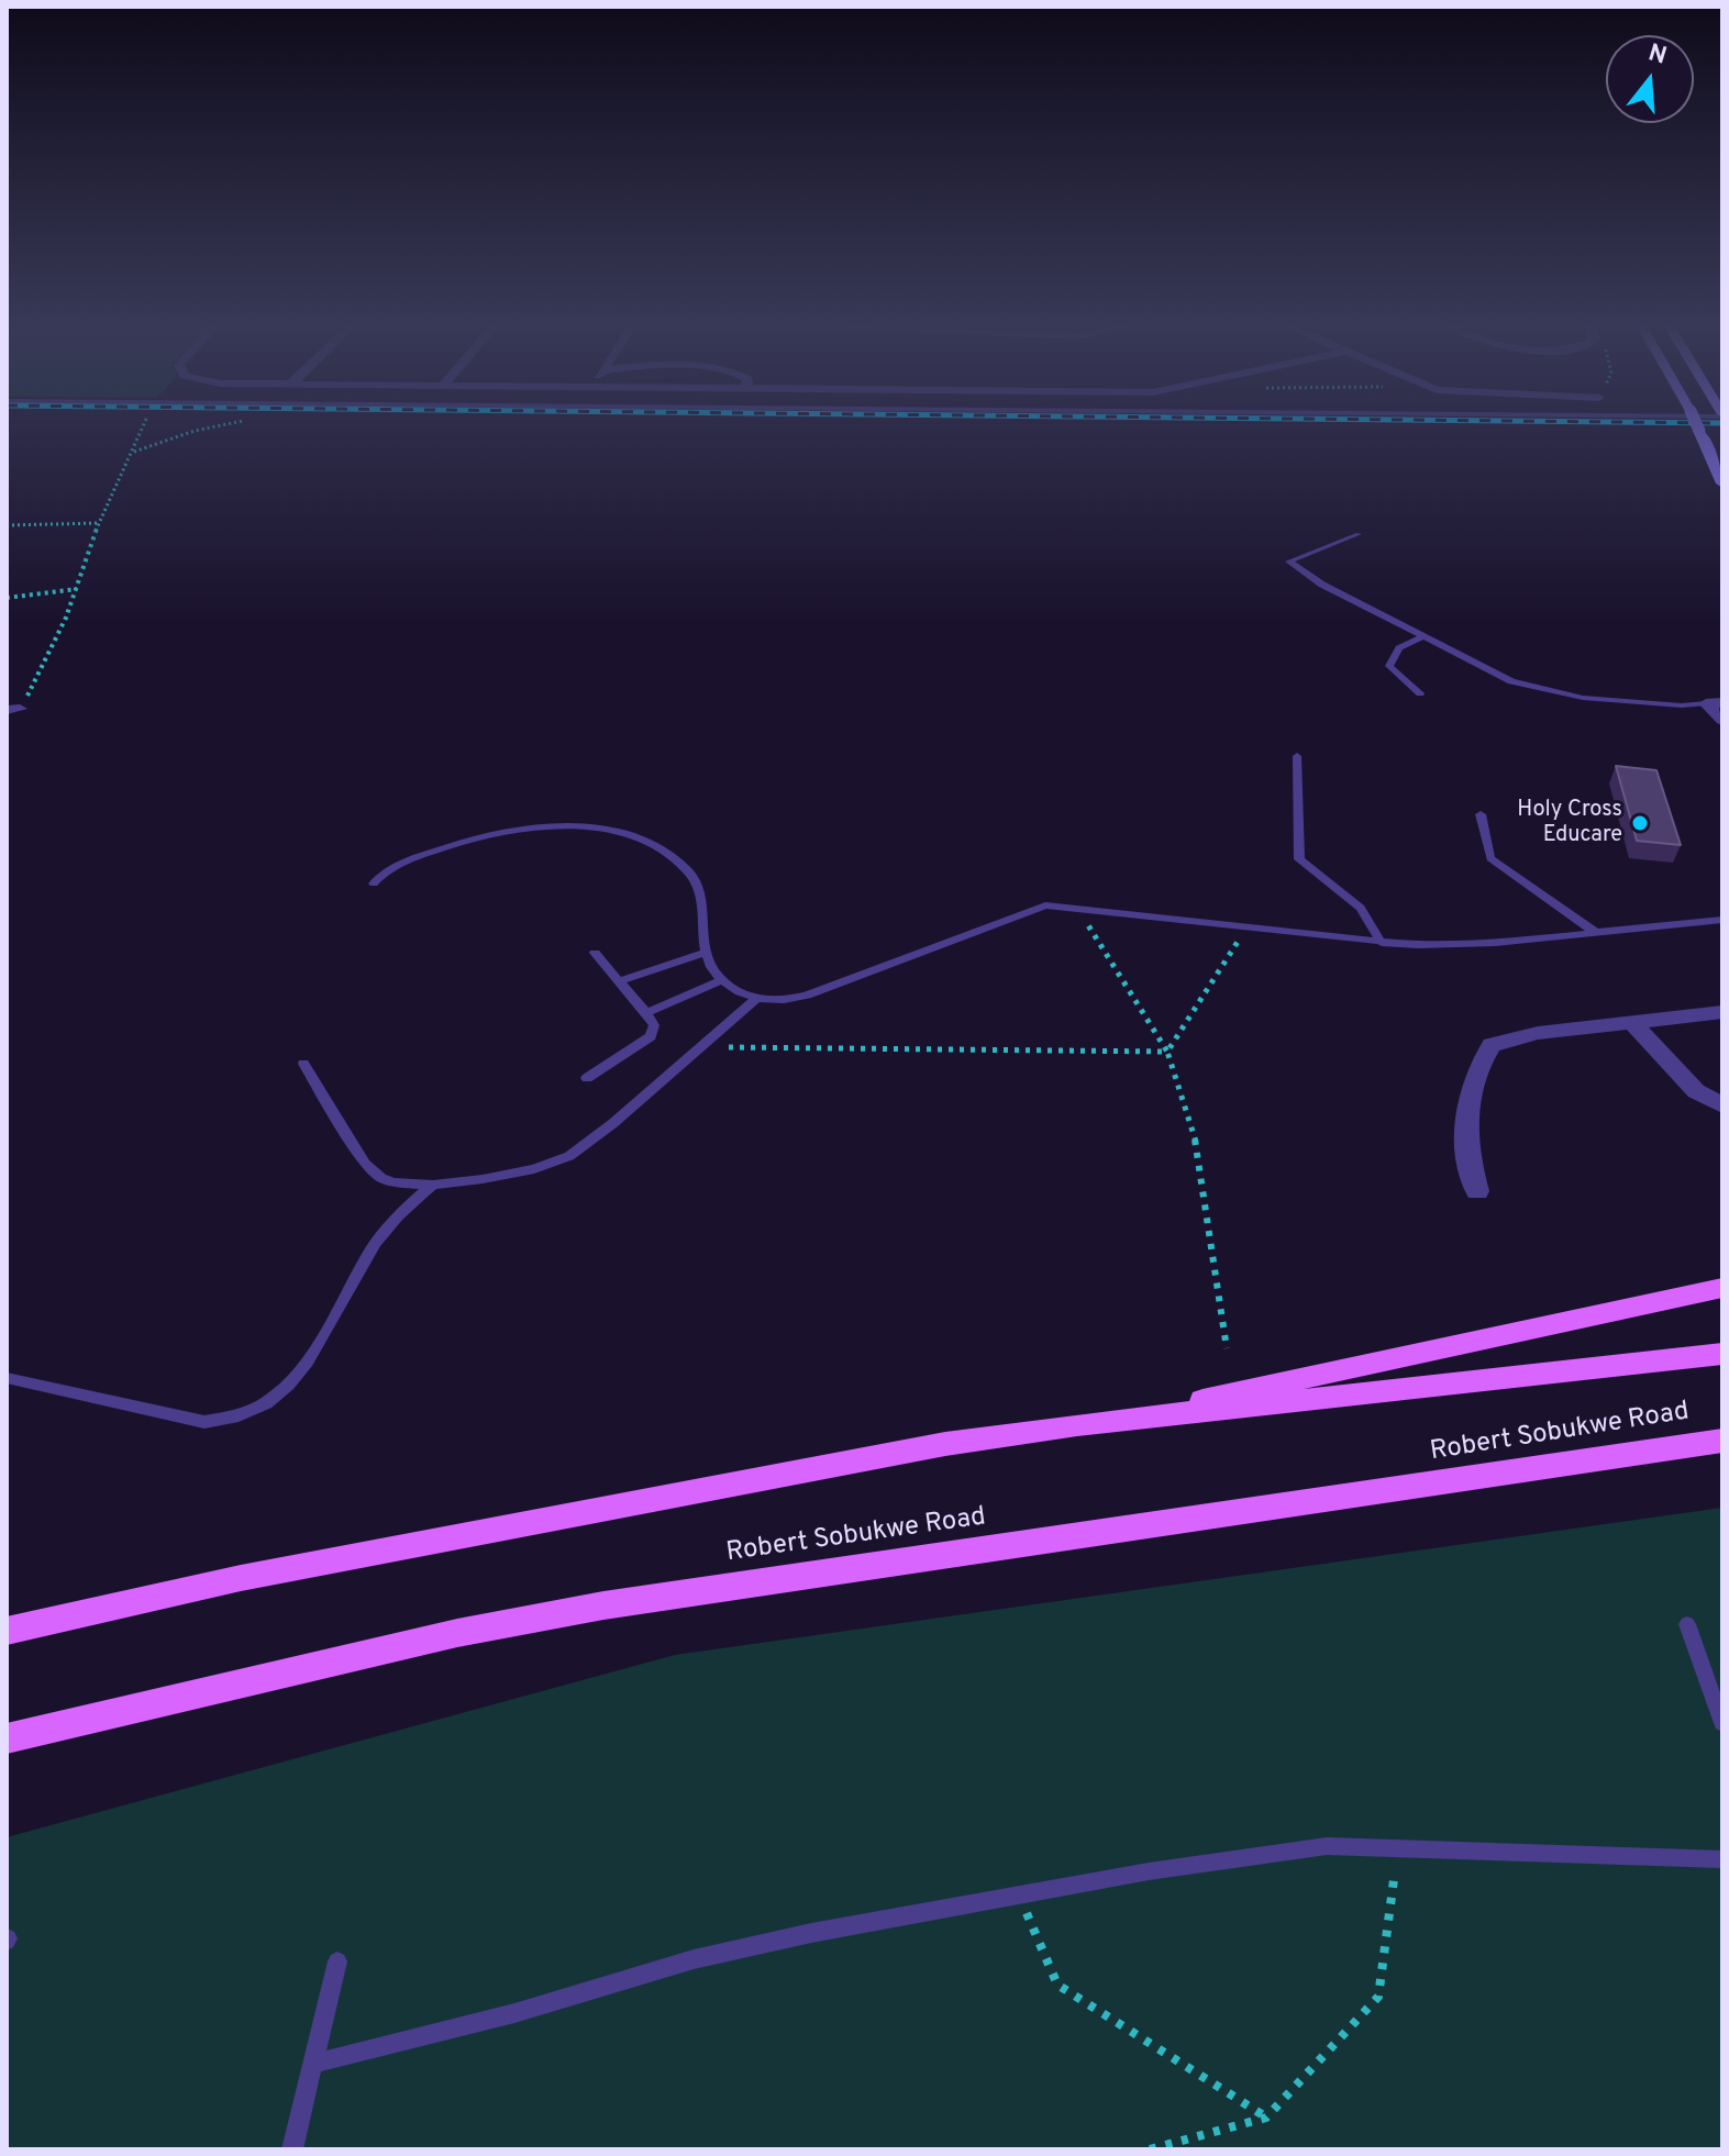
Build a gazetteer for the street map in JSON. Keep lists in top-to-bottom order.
{
  "streets": {
    "main road": ["Robert Sobukwe Road"]
  },
  "places": ["Holy Cross Educare"],
  "north": "top"
}
